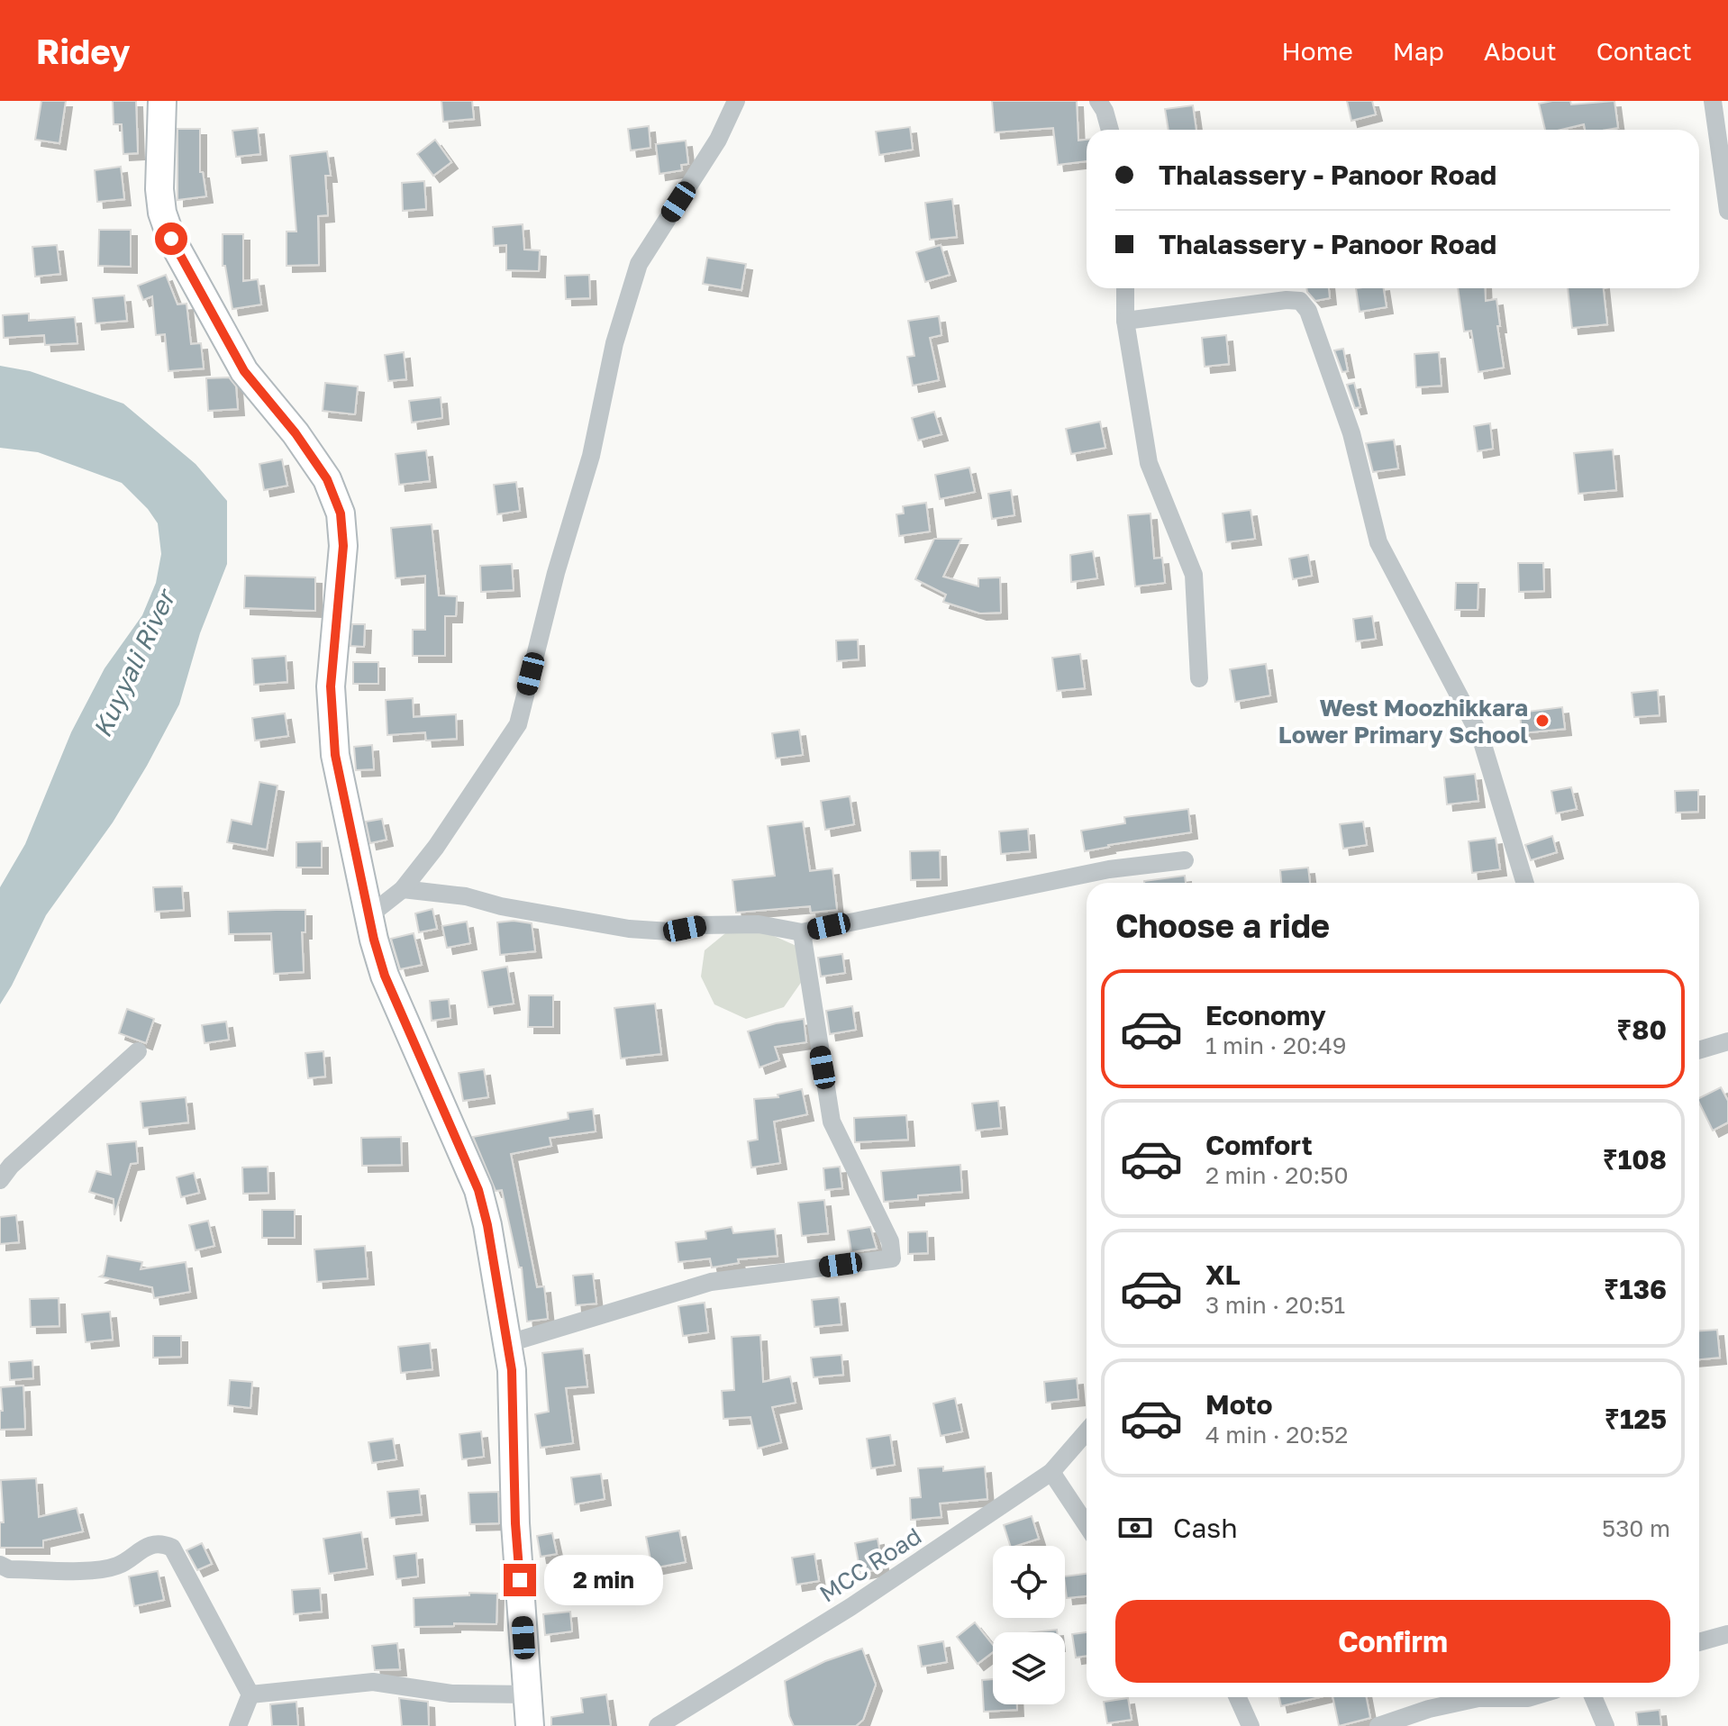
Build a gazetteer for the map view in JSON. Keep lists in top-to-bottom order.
{
  "streets": {
    "street": ["MCC Road"]
  },
  "water": ["Kuyyali River"],
  "places": ["West Moozhikkara Lower Primary School"],
  "page": {
    "header": "Ridey",
    "nav": [
      "Home",
      "Map",
      "About",
      "Contact"
    ],
    "banner": ["Thalassery - Panoor Road", "Thalassery - Panoor Road"],
    "heading": "Choose a ride",
    "list": [
      {
        "name": "Economy",
        "note": "1 min · 20:49",
        "value": "₹80"
      },
      {
        "name": "Comfort",
        "note": "2 min · 20:50",
        "value": "₹108"
      },
      {
        "name": "XL",
        "note": "3 min · 20:51",
        "value": "₹136"
      },
      {
        "name": "Moto",
        "note": "4 min · 20:52",
        "value": "₹125"
      }
    ],
    "pay": ["Cash", "530 m"],
    "bubble": "2 min",
    "buttons": "Confirm"
  }
}
